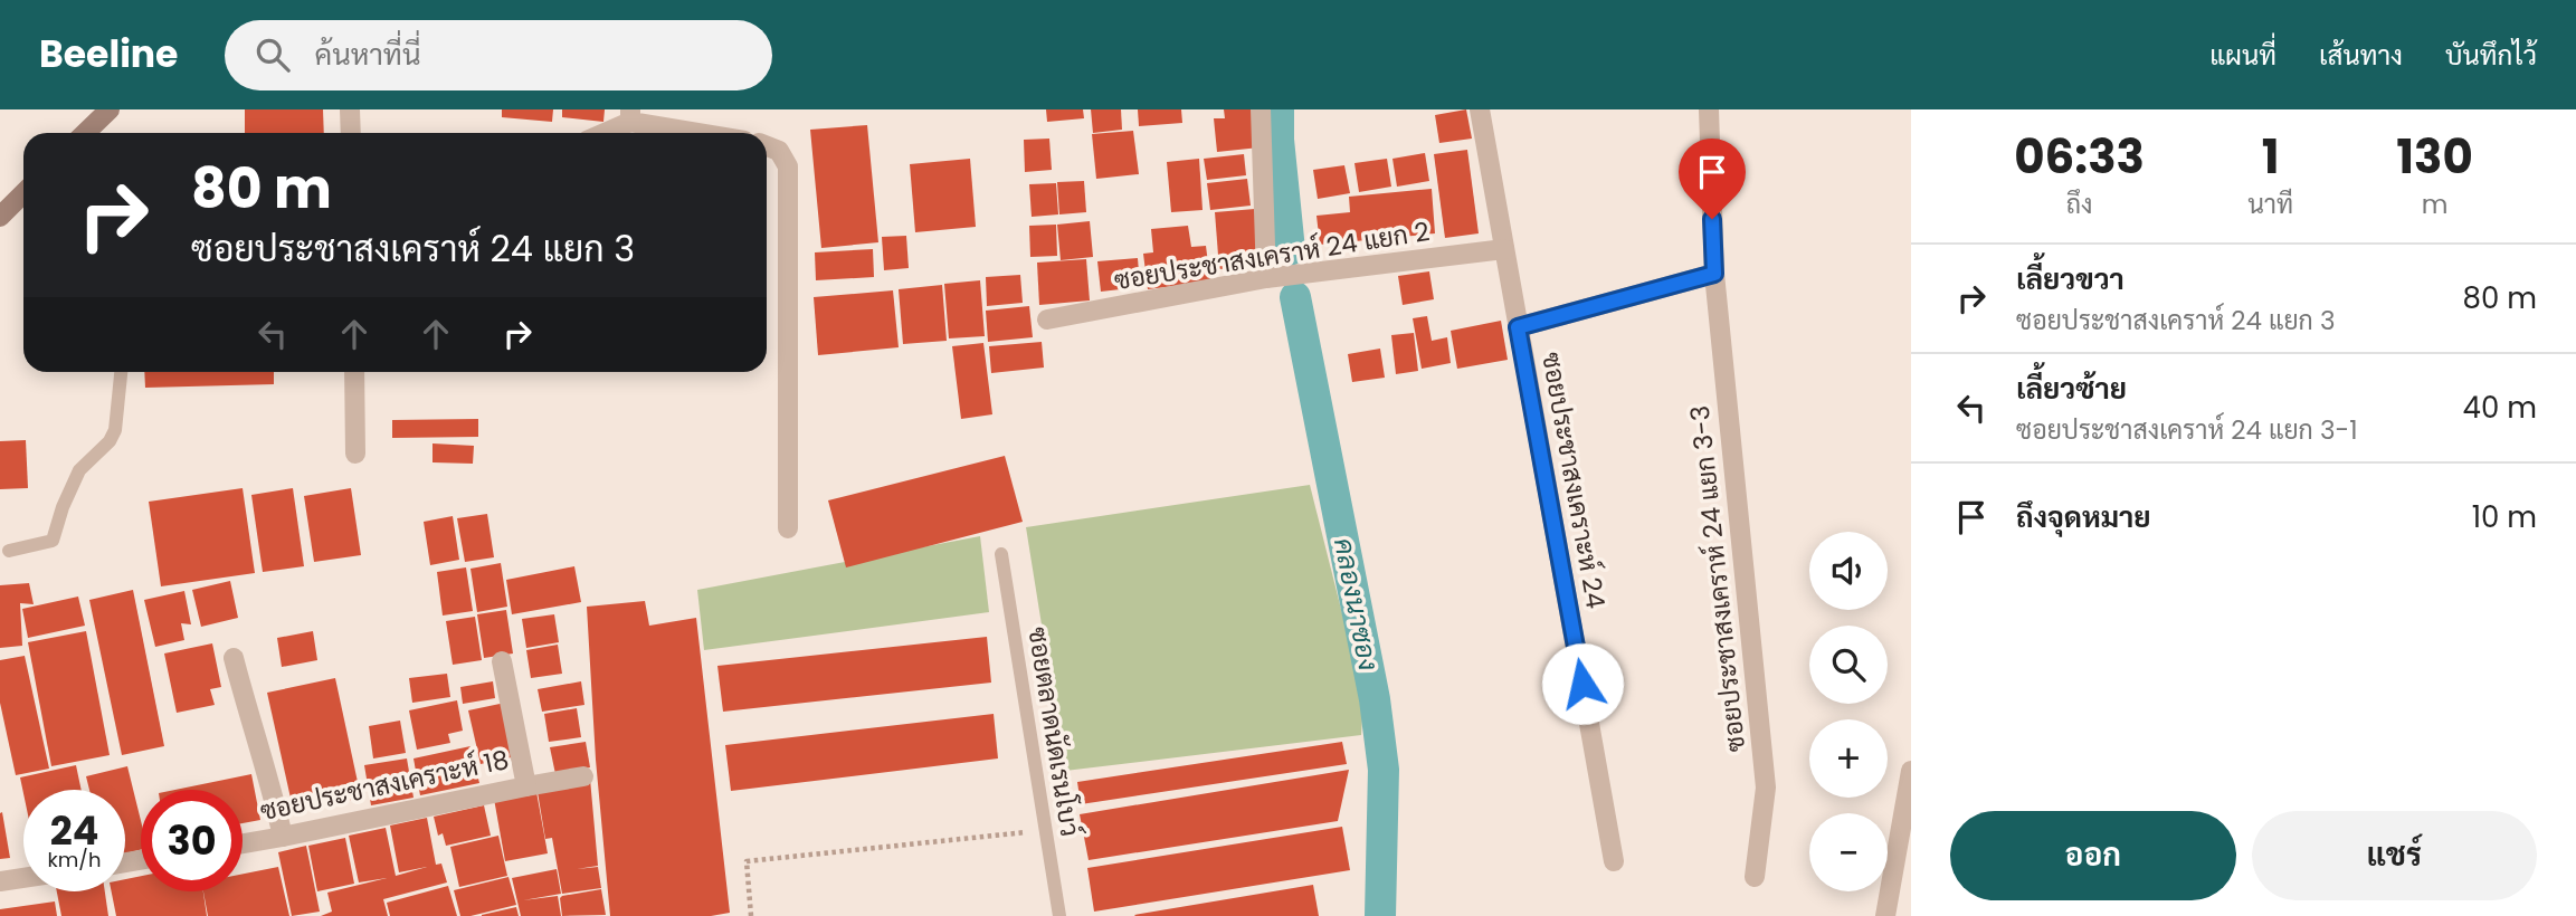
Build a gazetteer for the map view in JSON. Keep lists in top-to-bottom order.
{
  "streets": {
    "street": [
      "ซอยประชาสงเคราห์ 24 แยก 2",
      "ซอยประชาสงเคราะห์ 24",
      "ซอยประชาสงเคราห์ 24 แยก 3-3",
      "ซอยประชาสงเคราะห์ 18"
    ],
    "lane": ["ซอยตลาดนัดเรนโบว์"]
  },
  "crossings": [
    ["ซอยประชาสงเคราห์ 24 แยก 2", "ซอยประชาสงเคราะห์ 24"]
  ],
  "water": ["คลองนาซอง"],
  "page": {
    "header": "Beeline",
    "search": "ค้นหาที่นี่",
    "nav": ["แผนที่", "เส้นทาง", "บันทึกไว้"],
    "eta": [
      "06:33",
      "ถึง",
      "1",
      "นาที",
      "130",
      "m"
    ],
    "turn": ["80 m", "ซอยประชาสงเคราห์ 24 แยก 3"],
    "list": [
      {
        "name": "เลี้ยวขวา",
        "note": "ซอยประชาสงเคราห์ 24 แยก 3",
        "value": "80 m"
      },
      {
        "name": "เลี้ยวซ้าย",
        "note": "ซอยประชาสงเคราห์ 24 แยก 3-1",
        "value": "40 m"
      },
      {
        "name": "ถึงจุดหมาย",
        "value": "10 m"
      }
    ],
    "map_buttons": ["+", "−"],
    "speed": "24 km/h",
    "limit": "30",
    "buttons": ["ออก", "แชร์"]
  }
}
